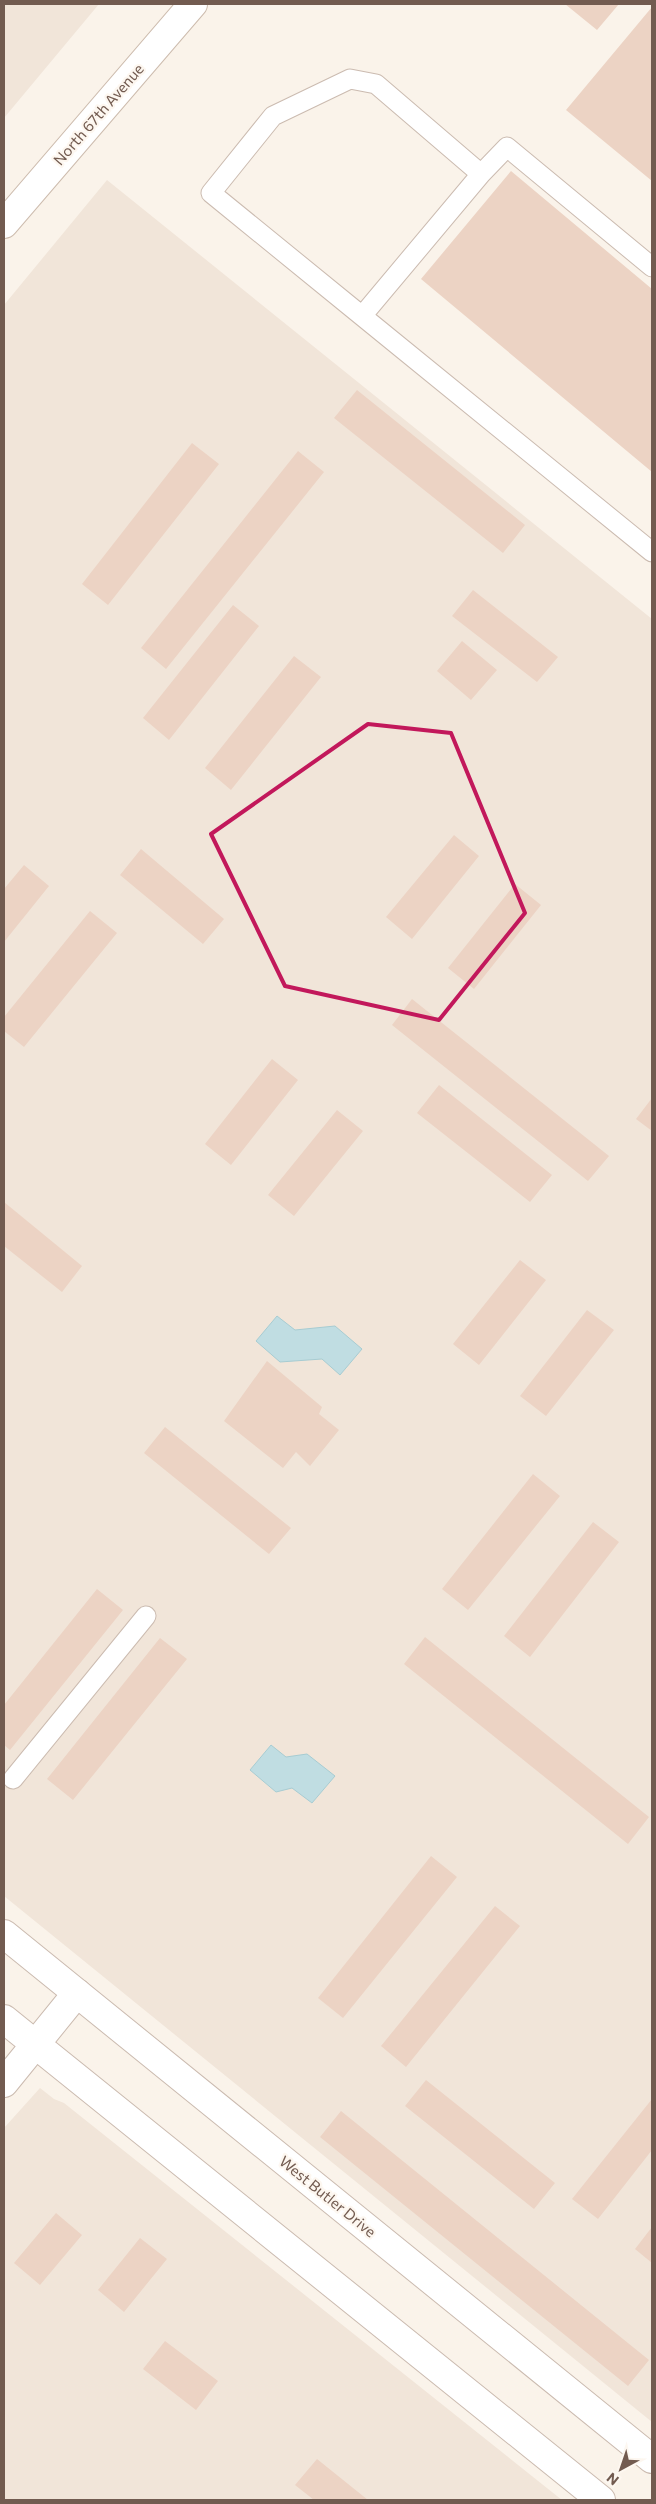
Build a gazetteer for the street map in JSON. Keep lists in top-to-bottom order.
{
  "streets": {
    "street": ["North 67th Avenue", "West Butler Drive"]
  },
  "north": "bottom left"
}
